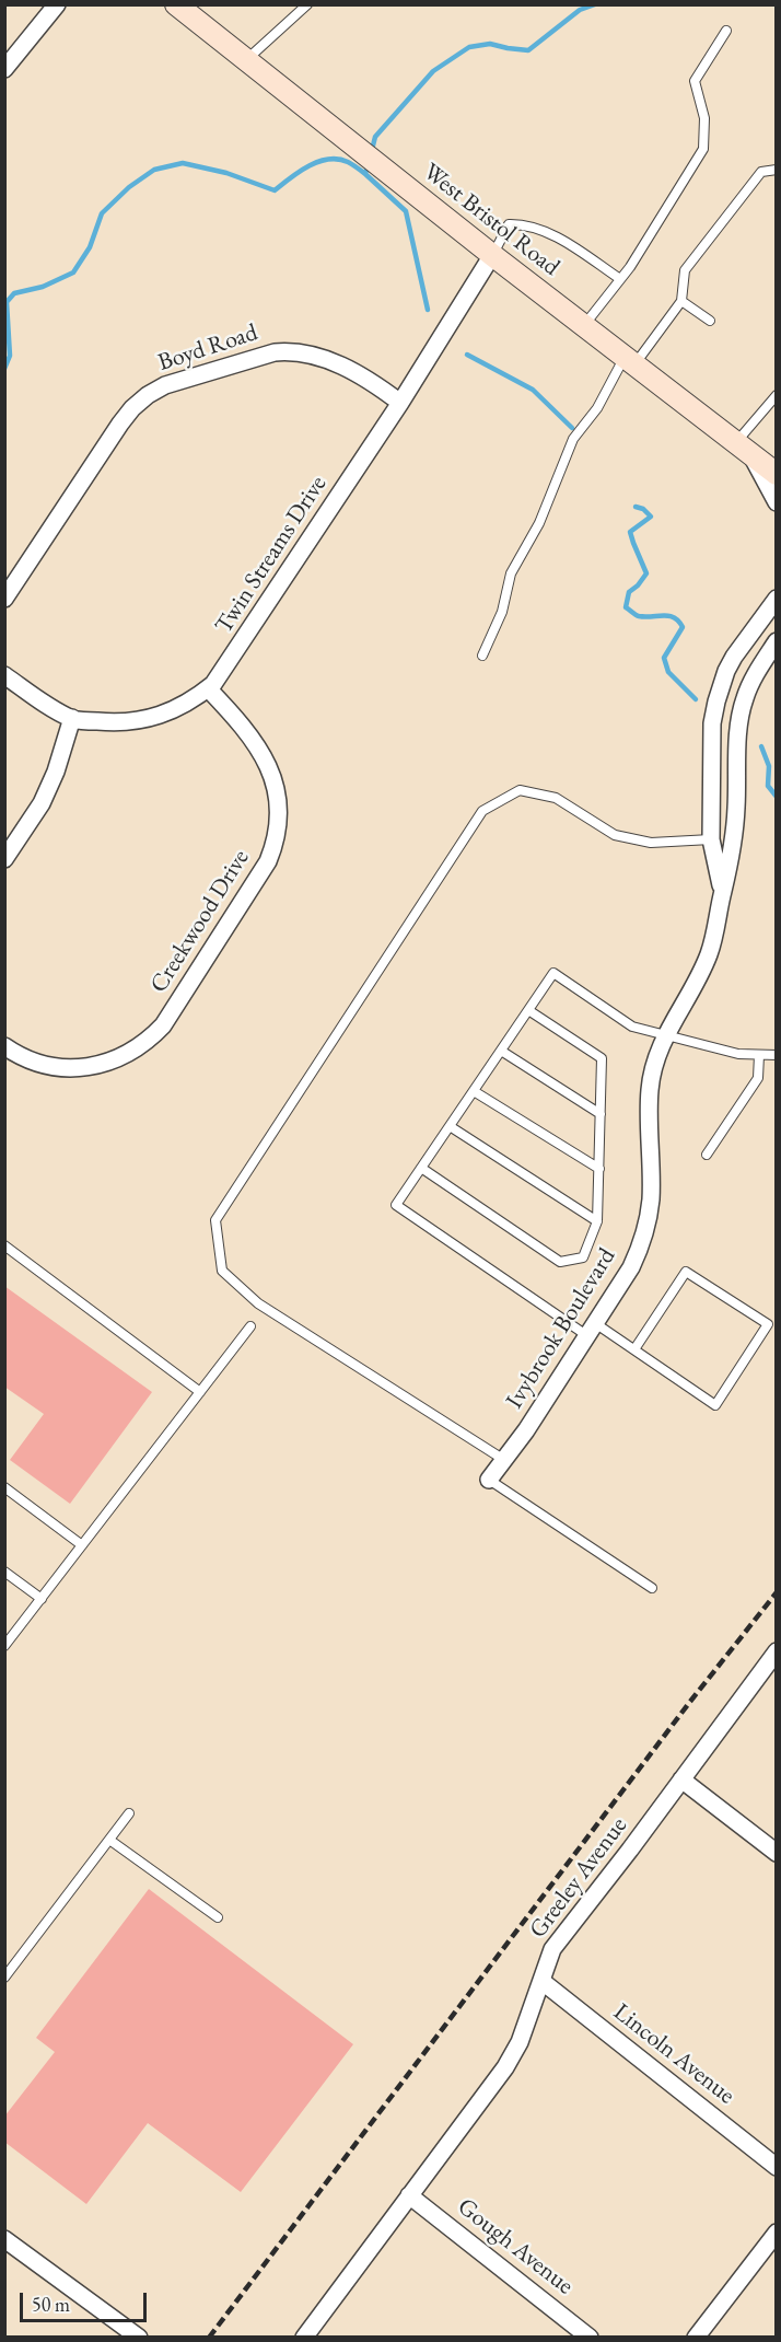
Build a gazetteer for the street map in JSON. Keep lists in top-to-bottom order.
{
  "streets": {
    "main road": ["West Bristol Road"],
    "street": [
      "Boyd Road",
      "Twin Streams Drive",
      "Creekwood Drive",
      "Ivybrook Boulevard",
      "Greeley Avenue",
      "Lincoln Avenue",
      "Gough Avenue"
    ]
  },
  "crossings": [
    ["West Bristol Road", "Twin Streams Drive"],
    ["Boyd Road", "Twin Streams Drive"],
    ["Twin Streams Drive", "Creekwood Drive"],
    ["Greeley Avenue", "Lincoln Avenue"],
    ["Greeley Avenue", "Gough Avenue"]
  ],
  "scale_bar": "50 m"
}
